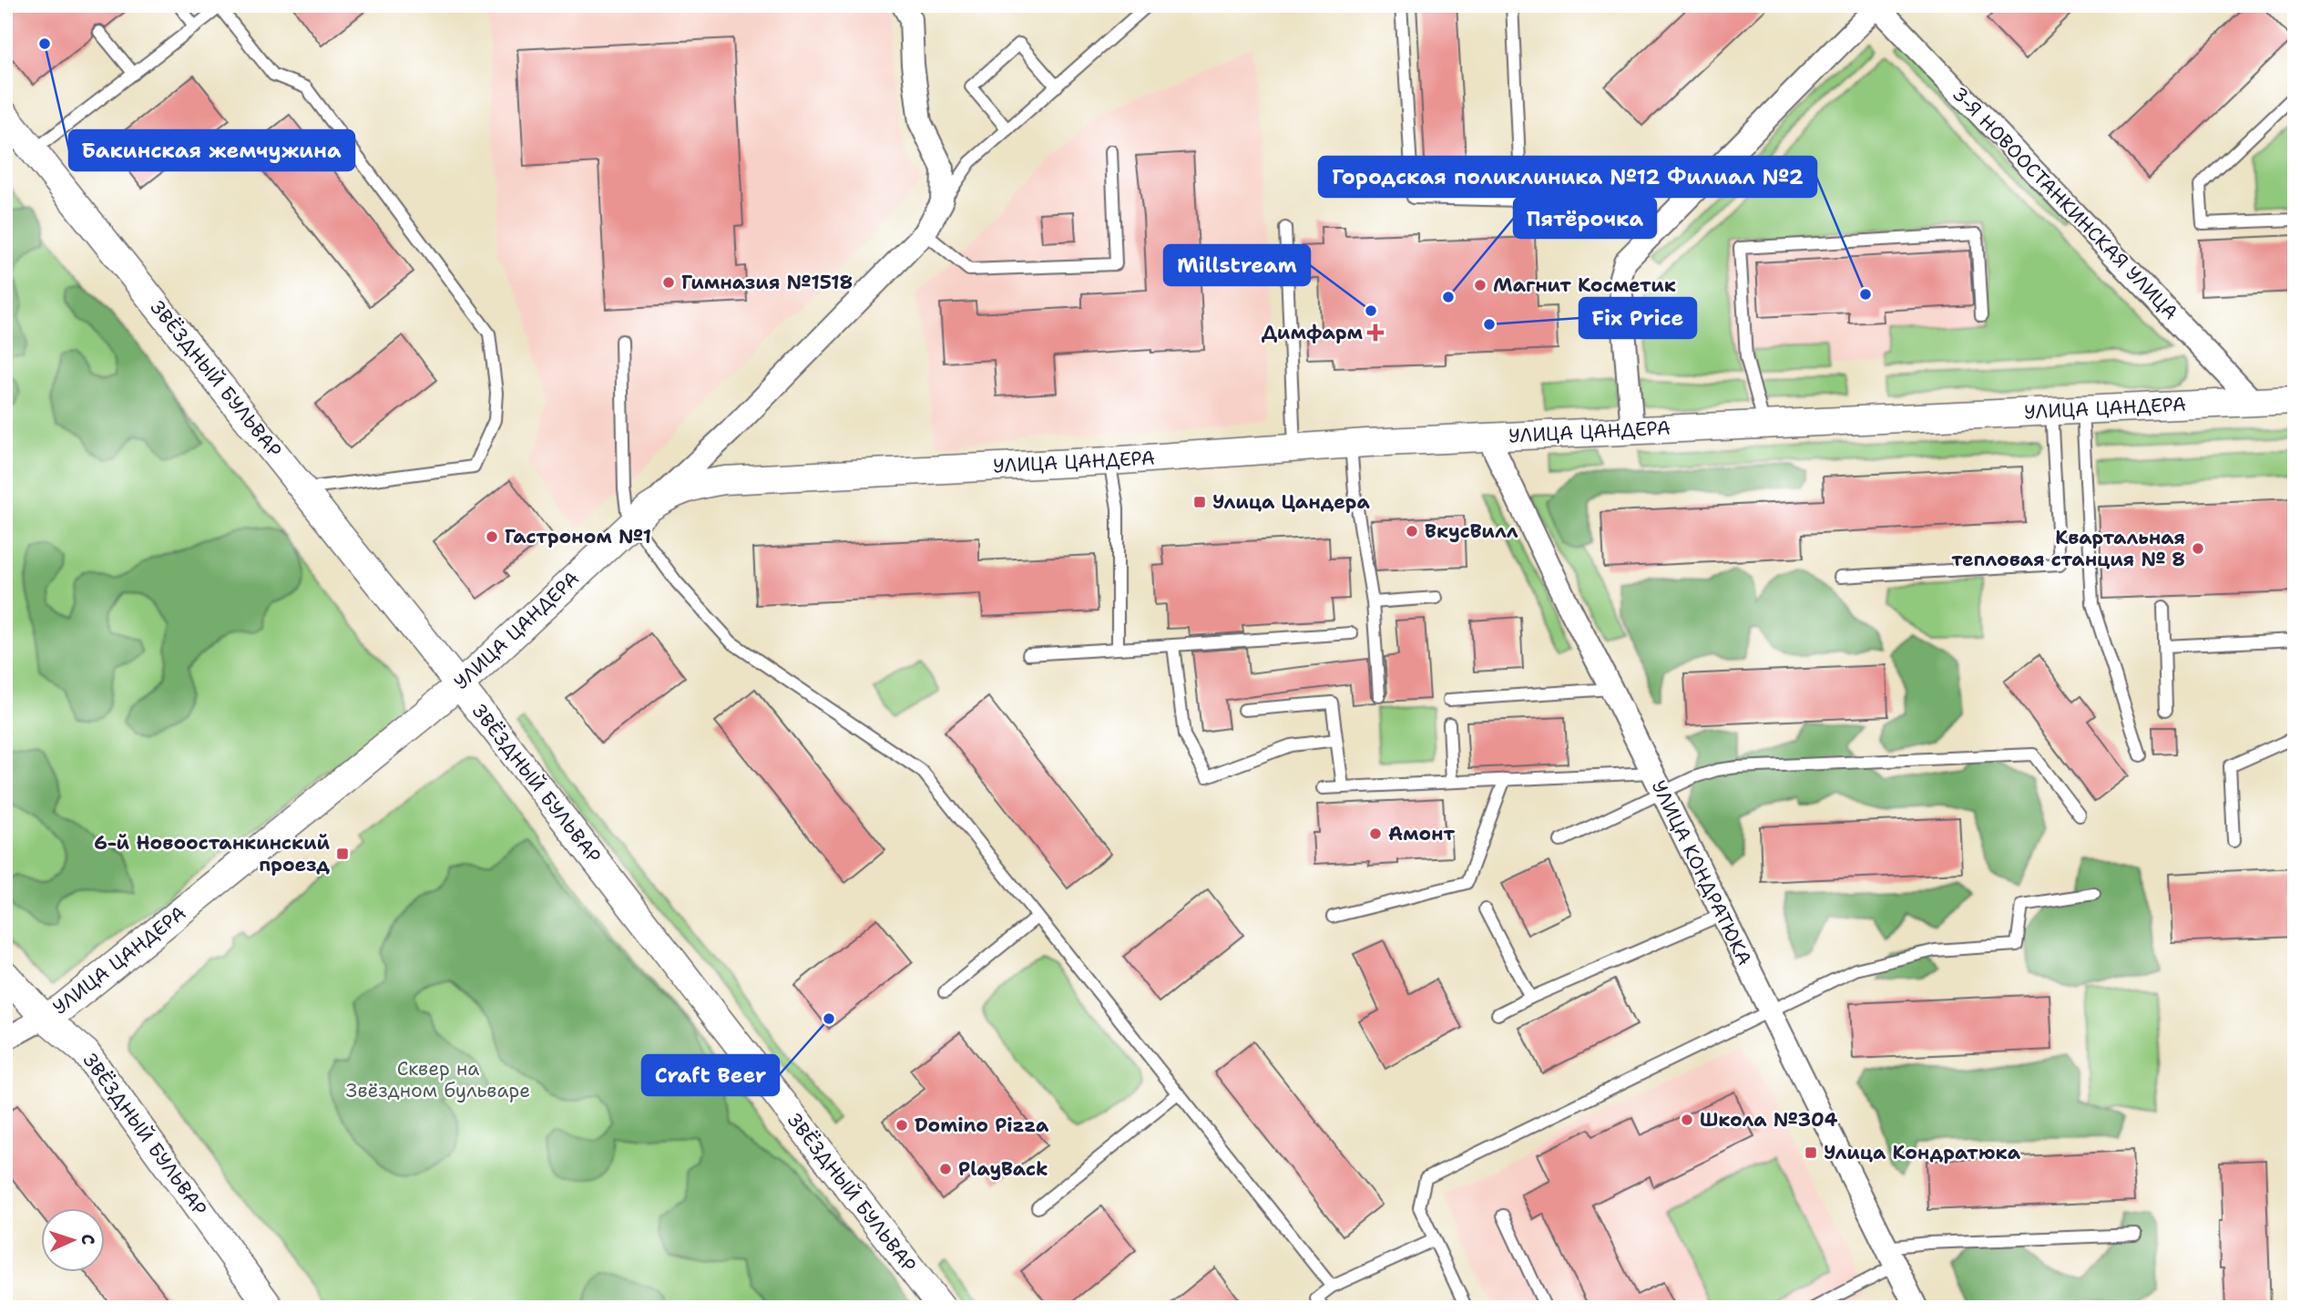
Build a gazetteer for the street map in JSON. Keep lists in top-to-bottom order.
{
  "streets": {
    "street": [
      "3-Я НОВООСТАНКИНСКАЯ УЛИЦА",
      "ЗВЁЗДНЫЙ БУЛЬВАР",
      "УЛИЦА ЦАНДЕРА",
      "УЛИЦА КОНДРАТЮКА"
    ]
  },
  "crossings": [
    ["3-Я НОВООСТАНКИНСКАЯ УЛИЦА", "УЛИЦА ЦАНДЕРА"],
    ["ЗВЁЗДНЫЙ БУЛЬВАР", "УЛИЦА ЦАНДЕРА"],
    ["УЛИЦА ЦАНДЕРА", "УЛИЦА КОНДРАТЮКА"]
  ],
  "parks": ["Сквер на Звёздном бульваре"],
  "places": {
    "other": [
      "Бакинская жемчужина",
      "Гимназия №1518",
      "Магнит Косметик",
      "Городская поликлиника №12 Филиал №2",
      "Пятёрочка",
      "Millstream",
      "Fix Price",
      "ВкусВилл",
      "Гастроном №1",
      "Квартальная тепловая станция № 8",
      "Амонт",
      "Craft Beer",
      "Школа №304",
      "Domino Pizza",
      "PlayBack"
    ],
    "health": ["Димфарм"],
    "transit": ["Улица Цандера", "6-й Новоостанкинский проезд", "Улица Кондратюка"]
  },
  "north": "right"
}
